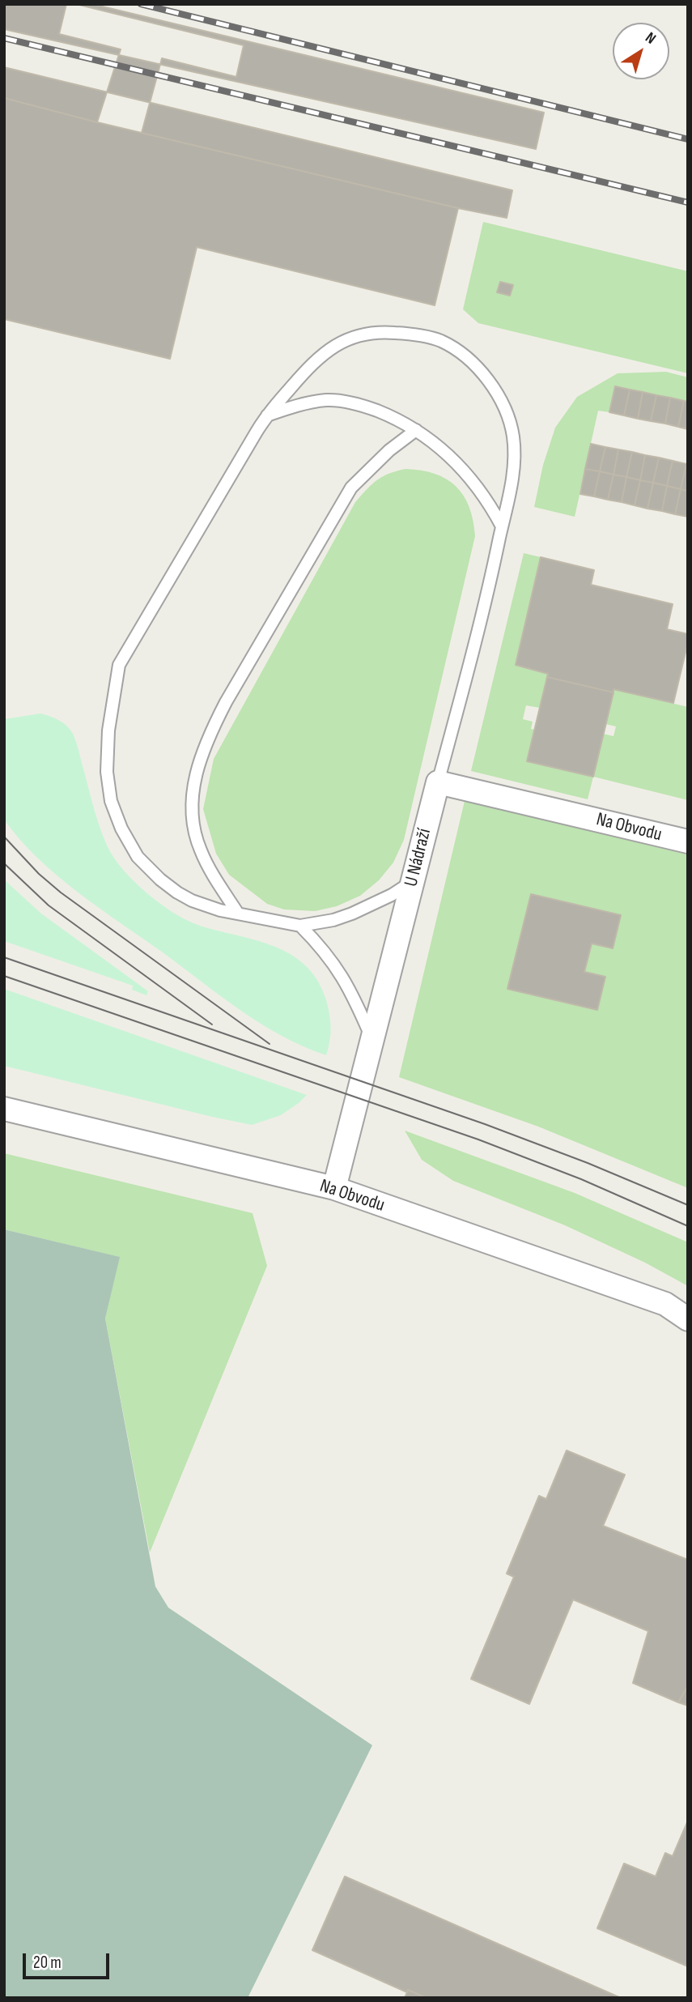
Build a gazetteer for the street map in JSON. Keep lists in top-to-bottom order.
{
  "streets": {
    "street": ["Na Obvodu", "U Nádraží"]
  },
  "crossings": [
    ["Na Obvodu", "U Nádraží"]
  ],
  "scale_bar": "20 m",
  "north": "top right"
}
